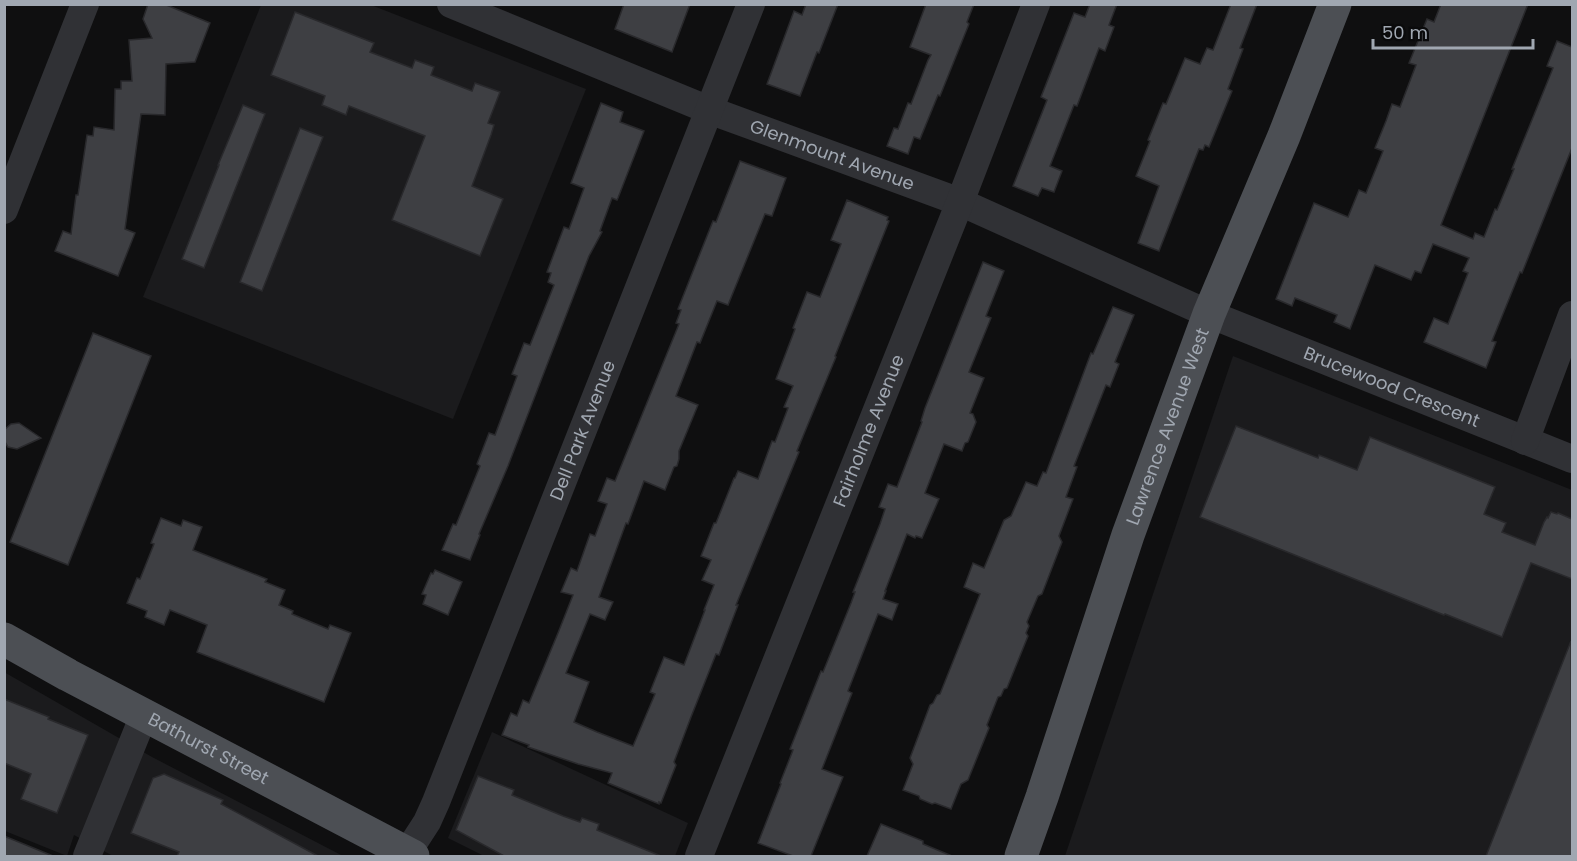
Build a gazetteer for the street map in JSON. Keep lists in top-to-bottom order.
{
  "streets": {
    "main road": ["Lawrence Avenue West", "Bathurst Street"],
    "street": [
      "Glenmount Avenue",
      "Brucewood Crescent",
      "Dell Park Avenue",
      "Fairholme Avenue"
    ]
  },
  "crossings": [
    ["Glenmount Avenue", "Brucewood Crescent"],
    ["Glenmount Avenue", "Lawrence Avenue West"],
    ["Glenmount Avenue", "Dell Park Avenue"],
    ["Glenmount Avenue", "Fairholme Avenue"],
    ["Brucewood Crescent", "Lawrence Avenue West"],
    ["Dell Park Avenue", "Bathurst Street"]
  ],
  "scale_bar": "50 m"
}
